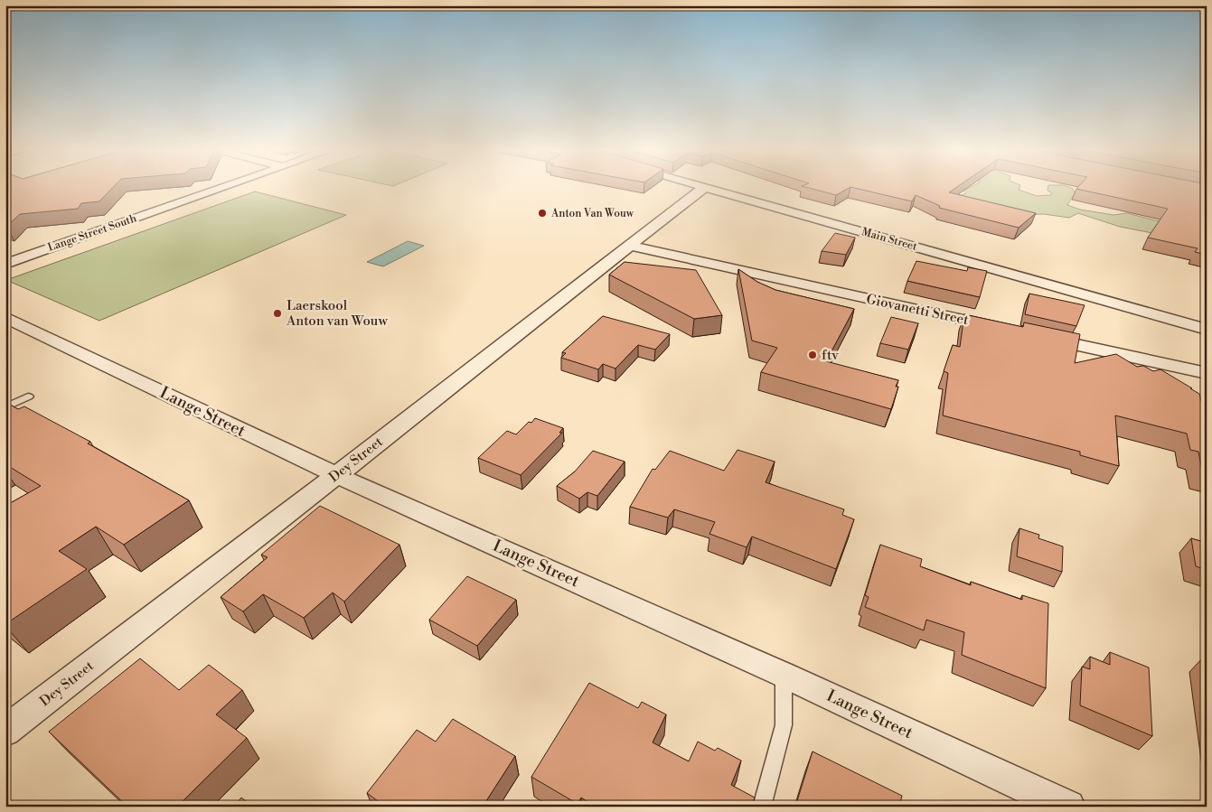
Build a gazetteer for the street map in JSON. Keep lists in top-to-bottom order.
{
  "streets": {
    "street": [
      "Lange Street South",
      "Main Street",
      "Giovanetti Street",
      "Lange Street",
      "Dey Street"
    ]
  },
  "crossings": [
    ["Main Street", "Dey Street"],
    ["Giovanetti Street", "Dey Street"],
    ["Lange Street", "Dey Street"]
  ],
  "places": ["Anton Van Wouw", "Laerskool Anton van Wouw", "ftv"]
}
